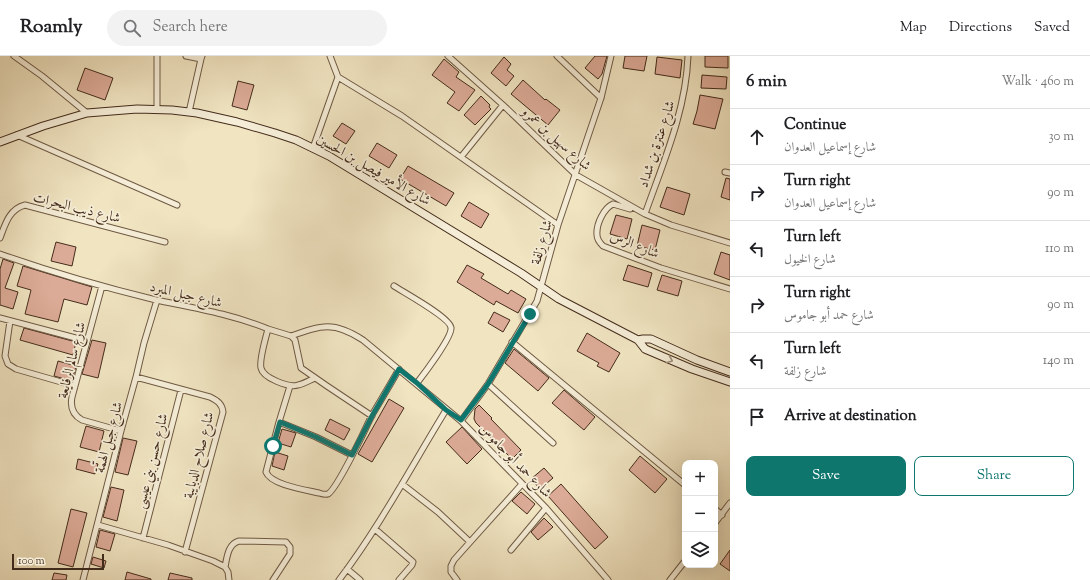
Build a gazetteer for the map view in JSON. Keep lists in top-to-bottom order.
{
  "streets": {
    "street": [
      "شارع سهيل بن عمرو",
      "شارع عنترة بن شداد",
      "شارع الأمير فيصل بن الحسين",
      "شارع ذيب البحرات",
      "شارع زلفة",
      "شارع الرس",
      "شارع جبل المبرد",
      "شارع سالم الرفايعة",
      "شارع جبل الهمّة",
      "شارع صلاح الدبايبة",
      "شارع حمد أبو جاموس",
      "شارع حسن بني عيسى"
    ]
  },
  "crossings": [
    ["شارع سهيل بن عمرو", "شارع عنترة بن شداد"],
    ["شارع سهيل بن عمرو", "شارع زلفة"],
    ["شارع سهيل بن عمرو", "شارع الرس"],
    ["شارع الأمير فيصل بن الحسين", "شارع زلفة"],
    ["شارع زلفة", "شارع حمد أبو جاموس"],
    ["شارع جبل المبرد", "شارع سالم الرفايعة"],
    ["شارع جبل المبرد", "شارع جبل الهمّة"],
    ["شارع جبل المبرد", "شارع حمد أبو جاموس"],
    ["شارع سالم الرفايعة", "شارع جبل الهمّة"],
    ["شارع جبل الهمّة", "شارع صلاح الدبايبة"],
    ["شارع صلاح الدبايبة", "شارع حسن بني عيسى"]
  ],
  "scale_bar": "100 m",
  "page": {
    "header": "Roamly",
    "search": "Search here",
    "nav": ["Map", "Directions", "Saved"],
    "heading": ["6 min", "Walk · 460 m"],
    "list": [
      ["Continue", "شارع إسماعيل العدوان", "30 m"],
      ["Turn right", "شارع إسماعيل العدوان", "90 m"],
      ["Turn left", "شارع الخيول", "110 m"],
      ["Turn right", "شارع حمد أبو جاموس", "90 m"],
      ["Turn left", "شارع زلفة", "140 m"],
      "Arrive at destination"
    ],
    "buttons": ["Save", "Share"],
    "map_buttons": ["+", "−"],
    "scale": "100 m"
  }
}
